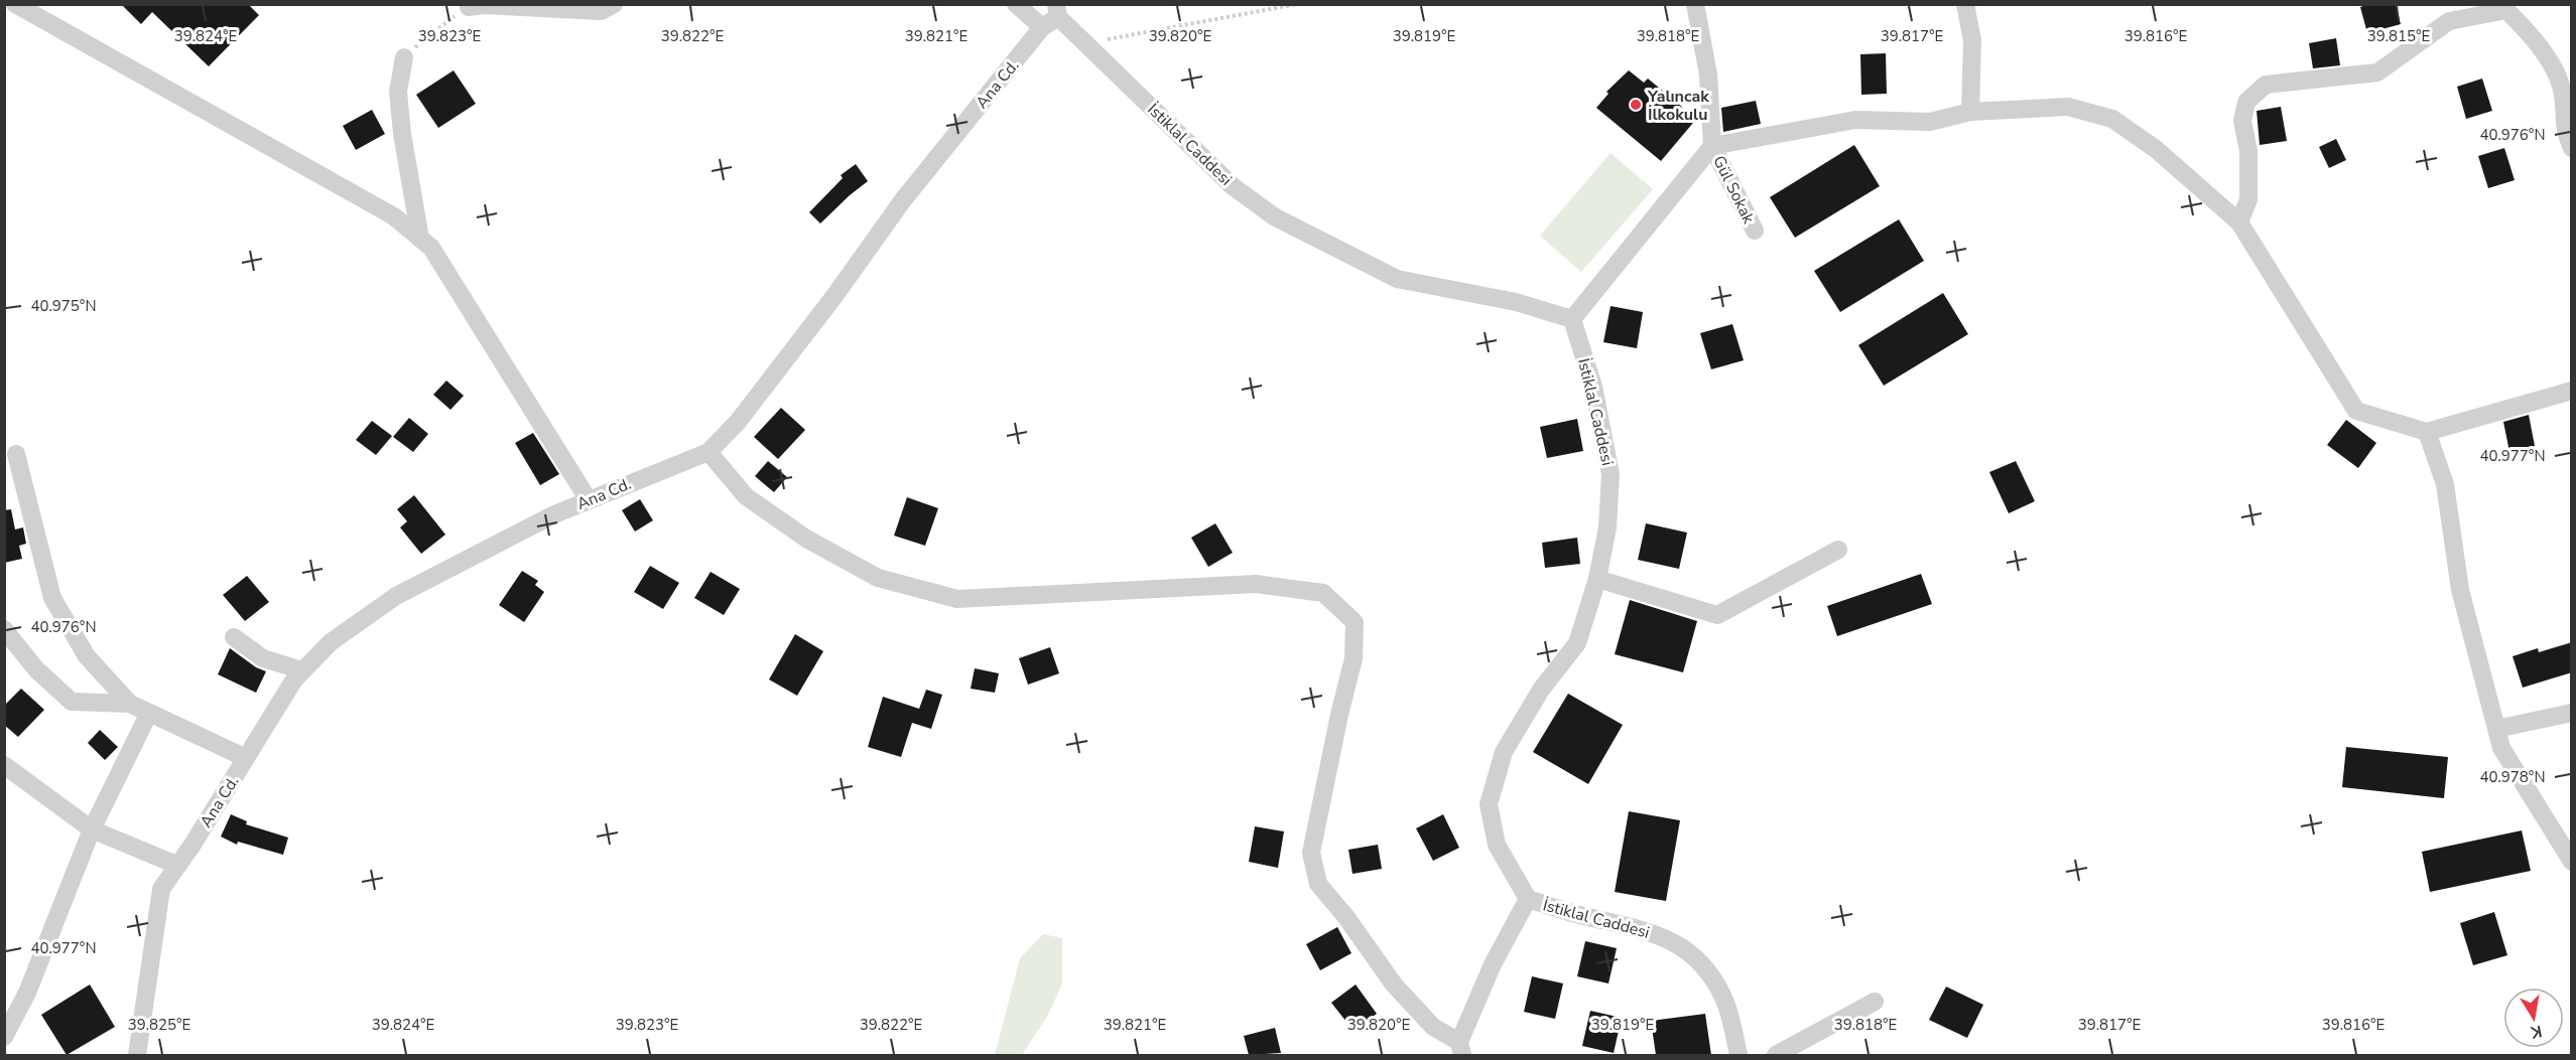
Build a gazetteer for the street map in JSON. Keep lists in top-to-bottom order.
{
  "streets": {
    "street": ["Ana Cd.", "İstiklal Caddesi", "Gül Sokak"]
  },
  "crossings": [
    ["Ana Cd.", "İstiklal Caddesi"]
  ],
  "places": ["Yalıncak İlkokulu"],
  "north": "bottom",
  "coordinates": [
    "39.824°E",
    "39.823°E",
    "39.822°E",
    "39.821°E",
    "39.820°E",
    "39.819°E",
    "39.818°E",
    "39.817°E",
    "39.816°E",
    "39.815°E",
    "40.976°N",
    "40.975°N",
    "40.977°N",
    "40.978°N",
    "39.825°E"
  ]
}
